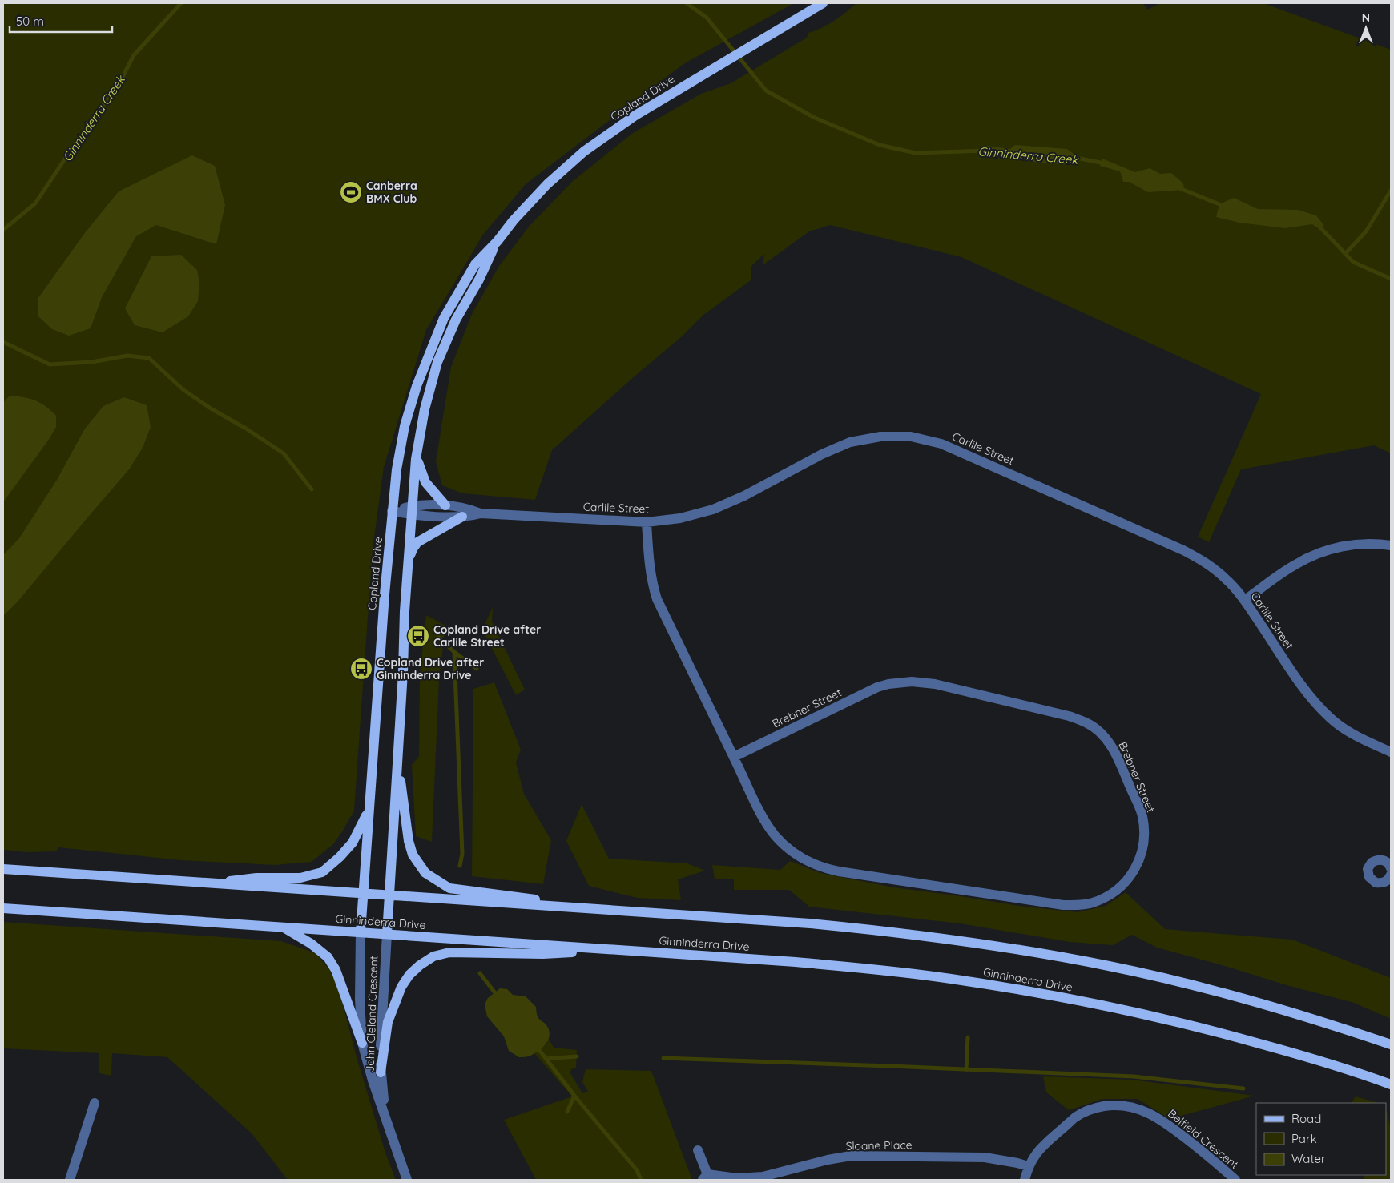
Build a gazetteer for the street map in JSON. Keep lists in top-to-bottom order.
{
  "streets": {
    "main road": ["Copland Drive", "Ginninderra Drive"],
    "street": [
      "Carlile Street",
      "Brebner Street",
      "John Cleland Crescent",
      "Belfield Crescent",
      "Sloane Place"
    ]
  },
  "crossings": [
    ["Copland Drive", "Carlile Street"],
    ["Copland Drive", "Ginninderra Drive"],
    ["Copland Drive", "John Cleland Crescent"],
    ["Carlile Street", "Brebner Street"],
    ["Ginninderra Drive", "John Cleland Crescent"],
    ["Belfield Crescent", "Sloane Place"]
  ],
  "water": ["Ginninderra Creek"],
  "places": {
    "sports": ["Canberra BMX Club"],
    "bus stop": ["Copland Drive after Carlile Street", "Copland Drive after Ginninderra Drive"]
  },
  "legend": ["Road", "Park", "Water"],
  "scale_bar": "50 m",
  "north": "top"
}
